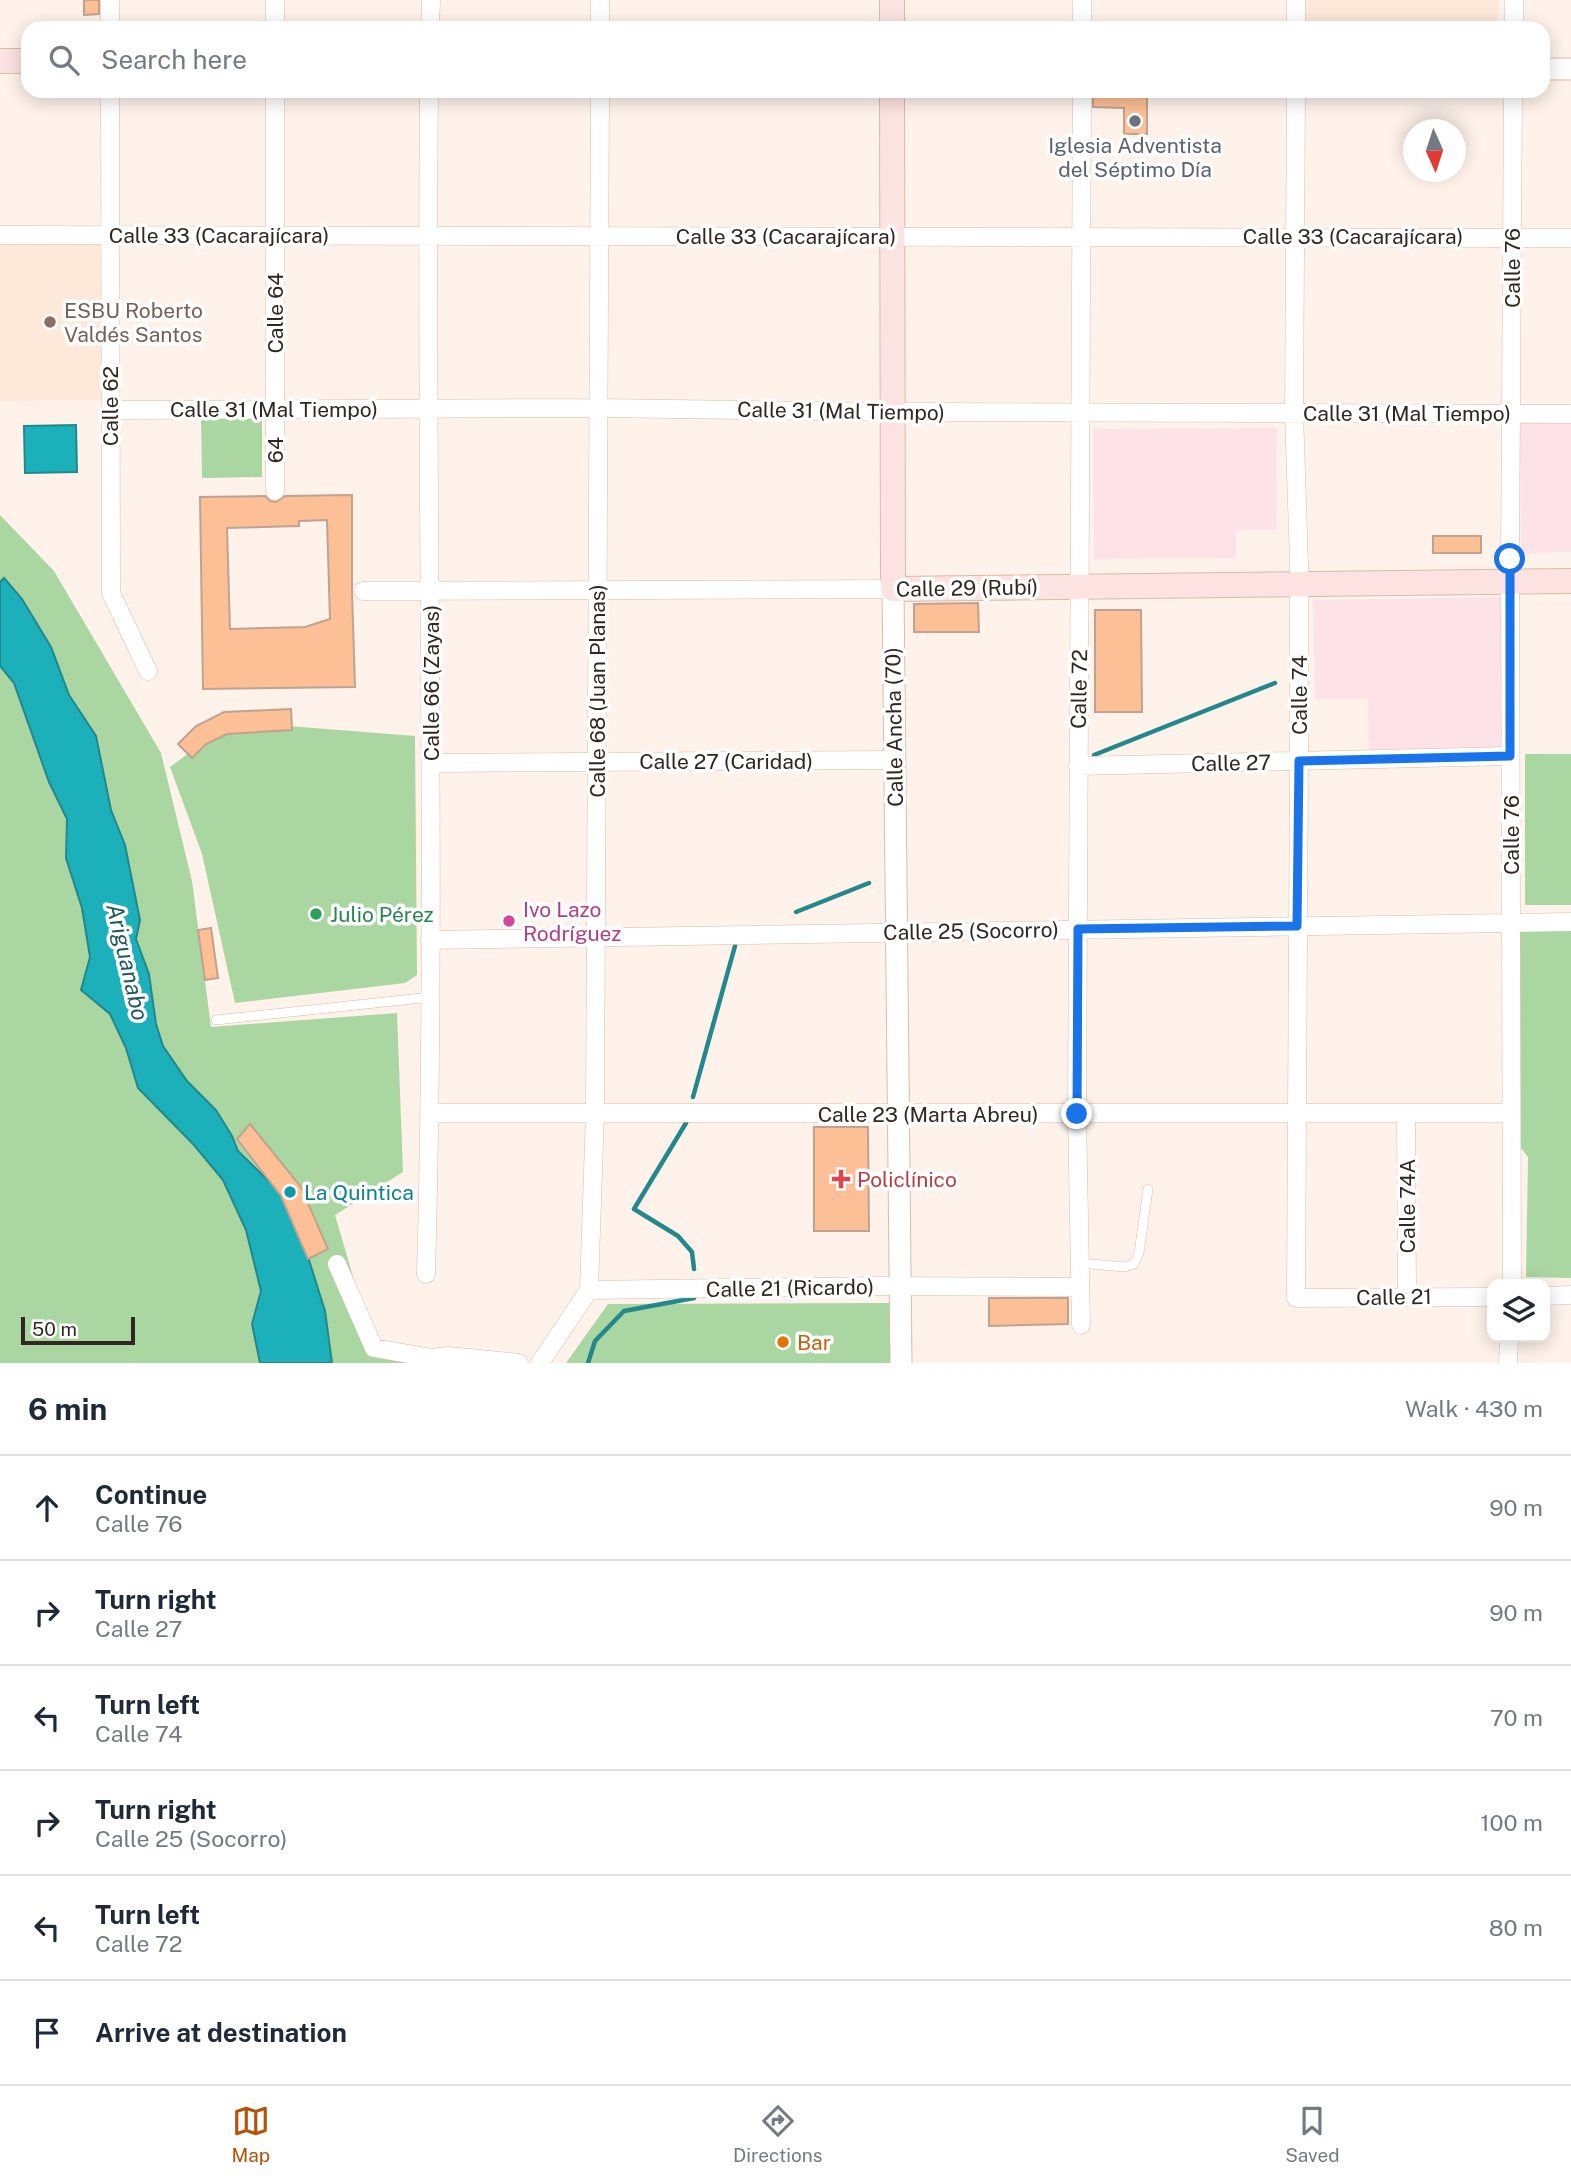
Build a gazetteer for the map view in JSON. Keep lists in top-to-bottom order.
{
  "streets": {
    "main road": ["Calle 29 (Rubí)", "Calle Ancha (70)"],
    "street": [
      "Calle 33 (Cacarajícara)",
      "Calle 76",
      "Calle 64",
      "Calle 62",
      "Calle 31 (Mal Tiempo)",
      "64",
      "Calle 66 (Zayas)",
      "Calle 72",
      "Calle 68 (Juan Planas)",
      "Calle 74",
      "Calle 27 (Caridad)",
      "Calle 27",
      "Calle 25 (Socorro)",
      "Calle 23 (Marta Abreu)",
      "Calle 74A",
      "Calle 21 (Ricardo)",
      "Calle 21"
    ]
  },
  "crossings": [
    ["Calle 33 (Cacarajícara)", "Calle 76"],
    ["Calle 33 (Cacarajícara)", "Calle 64"],
    ["Calle 33 (Cacarajícara)", "Calle 62"],
    ["Calle 33 (Cacarajícara)", "Calle 66 (Zayas)"],
    ["Calle 33 (Cacarajícara)", "Calle 72"],
    ["Calle 33 (Cacarajícara)", "Calle 68 (Juan Planas)"],
    ["Calle 33 (Cacarajícara)", "Calle 74"],
    ["Calle 33 (Cacarajícara)", "Calle Ancha (70)"],
    ["Calle 76", "Calle 31 (Mal Tiempo)"],
    ["Calle 76", "Calle 29 (Rubí)"],
    ["Calle 76", "Calle 27"],
    ["Calle 76", "Calle 25 (Socorro)"],
    ["Calle 76", "Calle 23 (Marta Abreu)"],
    ["Calle 64", "Calle 31 (Mal Tiempo)"],
    ["Calle 64", "64"],
    ["Calle 62", "Calle 31 (Mal Tiempo)"],
    ["Calle 31 (Mal Tiempo)", "64"],
    ["Calle 31 (Mal Tiempo)", "Calle 66 (Zayas)"],
    ["Calle 31 (Mal Tiempo)", "Calle 72"],
    ["Calle 31 (Mal Tiempo)", "Calle 68 (Juan Planas)"],
    ["Calle 31 (Mal Tiempo)", "Calle 74"],
    ["Calle 31 (Mal Tiempo)", "Calle Ancha (70)"],
    ["Calle 29 (Rubí)", "Calle 66 (Zayas)"],
    ["Calle 29 (Rubí)", "Calle 72"],
    ["Calle 29 (Rubí)", "Calle 68 (Juan Planas)"],
    ["Calle 29 (Rubí)", "Calle 74"],
    ["Calle 29 (Rubí)", "Calle Ancha (70)"],
    ["Calle 66 (Zayas)", "Calle 27 (Caridad)"],
    ["Calle 66 (Zayas)", "Calle 25 (Socorro)"],
    ["Calle 66 (Zayas)", "Calle 23 (Marta Abreu)"],
    ["Calle 72", "Calle 27"],
    ["Calle 72", "Calle 25 (Socorro)"],
    ["Calle 72", "Calle 23 (Marta Abreu)"],
    ["Calle 72", "Calle 21 (Ricardo)"],
    ["Calle 68 (Juan Planas)", "Calle 27 (Caridad)"],
    ["Calle 68 (Juan Planas)", "Calle 25 (Socorro)"],
    ["Calle 68 (Juan Planas)", "Calle 23 (Marta Abreu)"],
    ["Calle 68 (Juan Planas)", "Calle 21 (Ricardo)"],
    ["Calle 74", "Calle 27"],
    ["Calle 74", "Calle 25 (Socorro)"],
    ["Calle 74", "Calle 23 (Marta Abreu)"],
    ["Calle 74", "Calle 21"],
    ["Calle Ancha (70)", "Calle 27 (Caridad)"],
    ["Calle Ancha (70)", "Calle 25 (Socorro)"],
    ["Calle Ancha (70)", "Calle 23 (Marta Abreu)"],
    ["Calle Ancha (70)", "Calle 21 (Ricardo)"],
    ["Calle 23 (Marta Abreu)", "Calle 74A"],
    ["Calle 74A", "Calle 21"]
  ],
  "water": ["Ariguanabo"],
  "places": {
    "other": [
      "Iglesia Adventista del Séptimo Día",
      "ESBU Roberto Valdés Santos",
      "Julio Pérez",
      "Ivo Lazo Rodríguez",
      "La Quintica",
      "Bar"
    ],
    "health": ["Policlínico"]
  },
  "scale_bar": "50 m",
  "north": "bottom",
  "page": {
    "search": "Search here",
    "scale": "50 m",
    "heading": ["6 min", "Walk · 430 m"],
    "list": [
      ["Continue", "Calle 76", "90 m"],
      ["Turn right", "Calle 27", "90 m"],
      ["Turn left", "Calle 74", "70 m"],
      ["Turn right", "Calle 25 (Socorro)", "100 m"],
      ["Turn left", "Calle 72", "80 m"],
      "Arrive at destination"
    ],
    "nav": ["Map", "Directions", "Saved"]
  }
}
